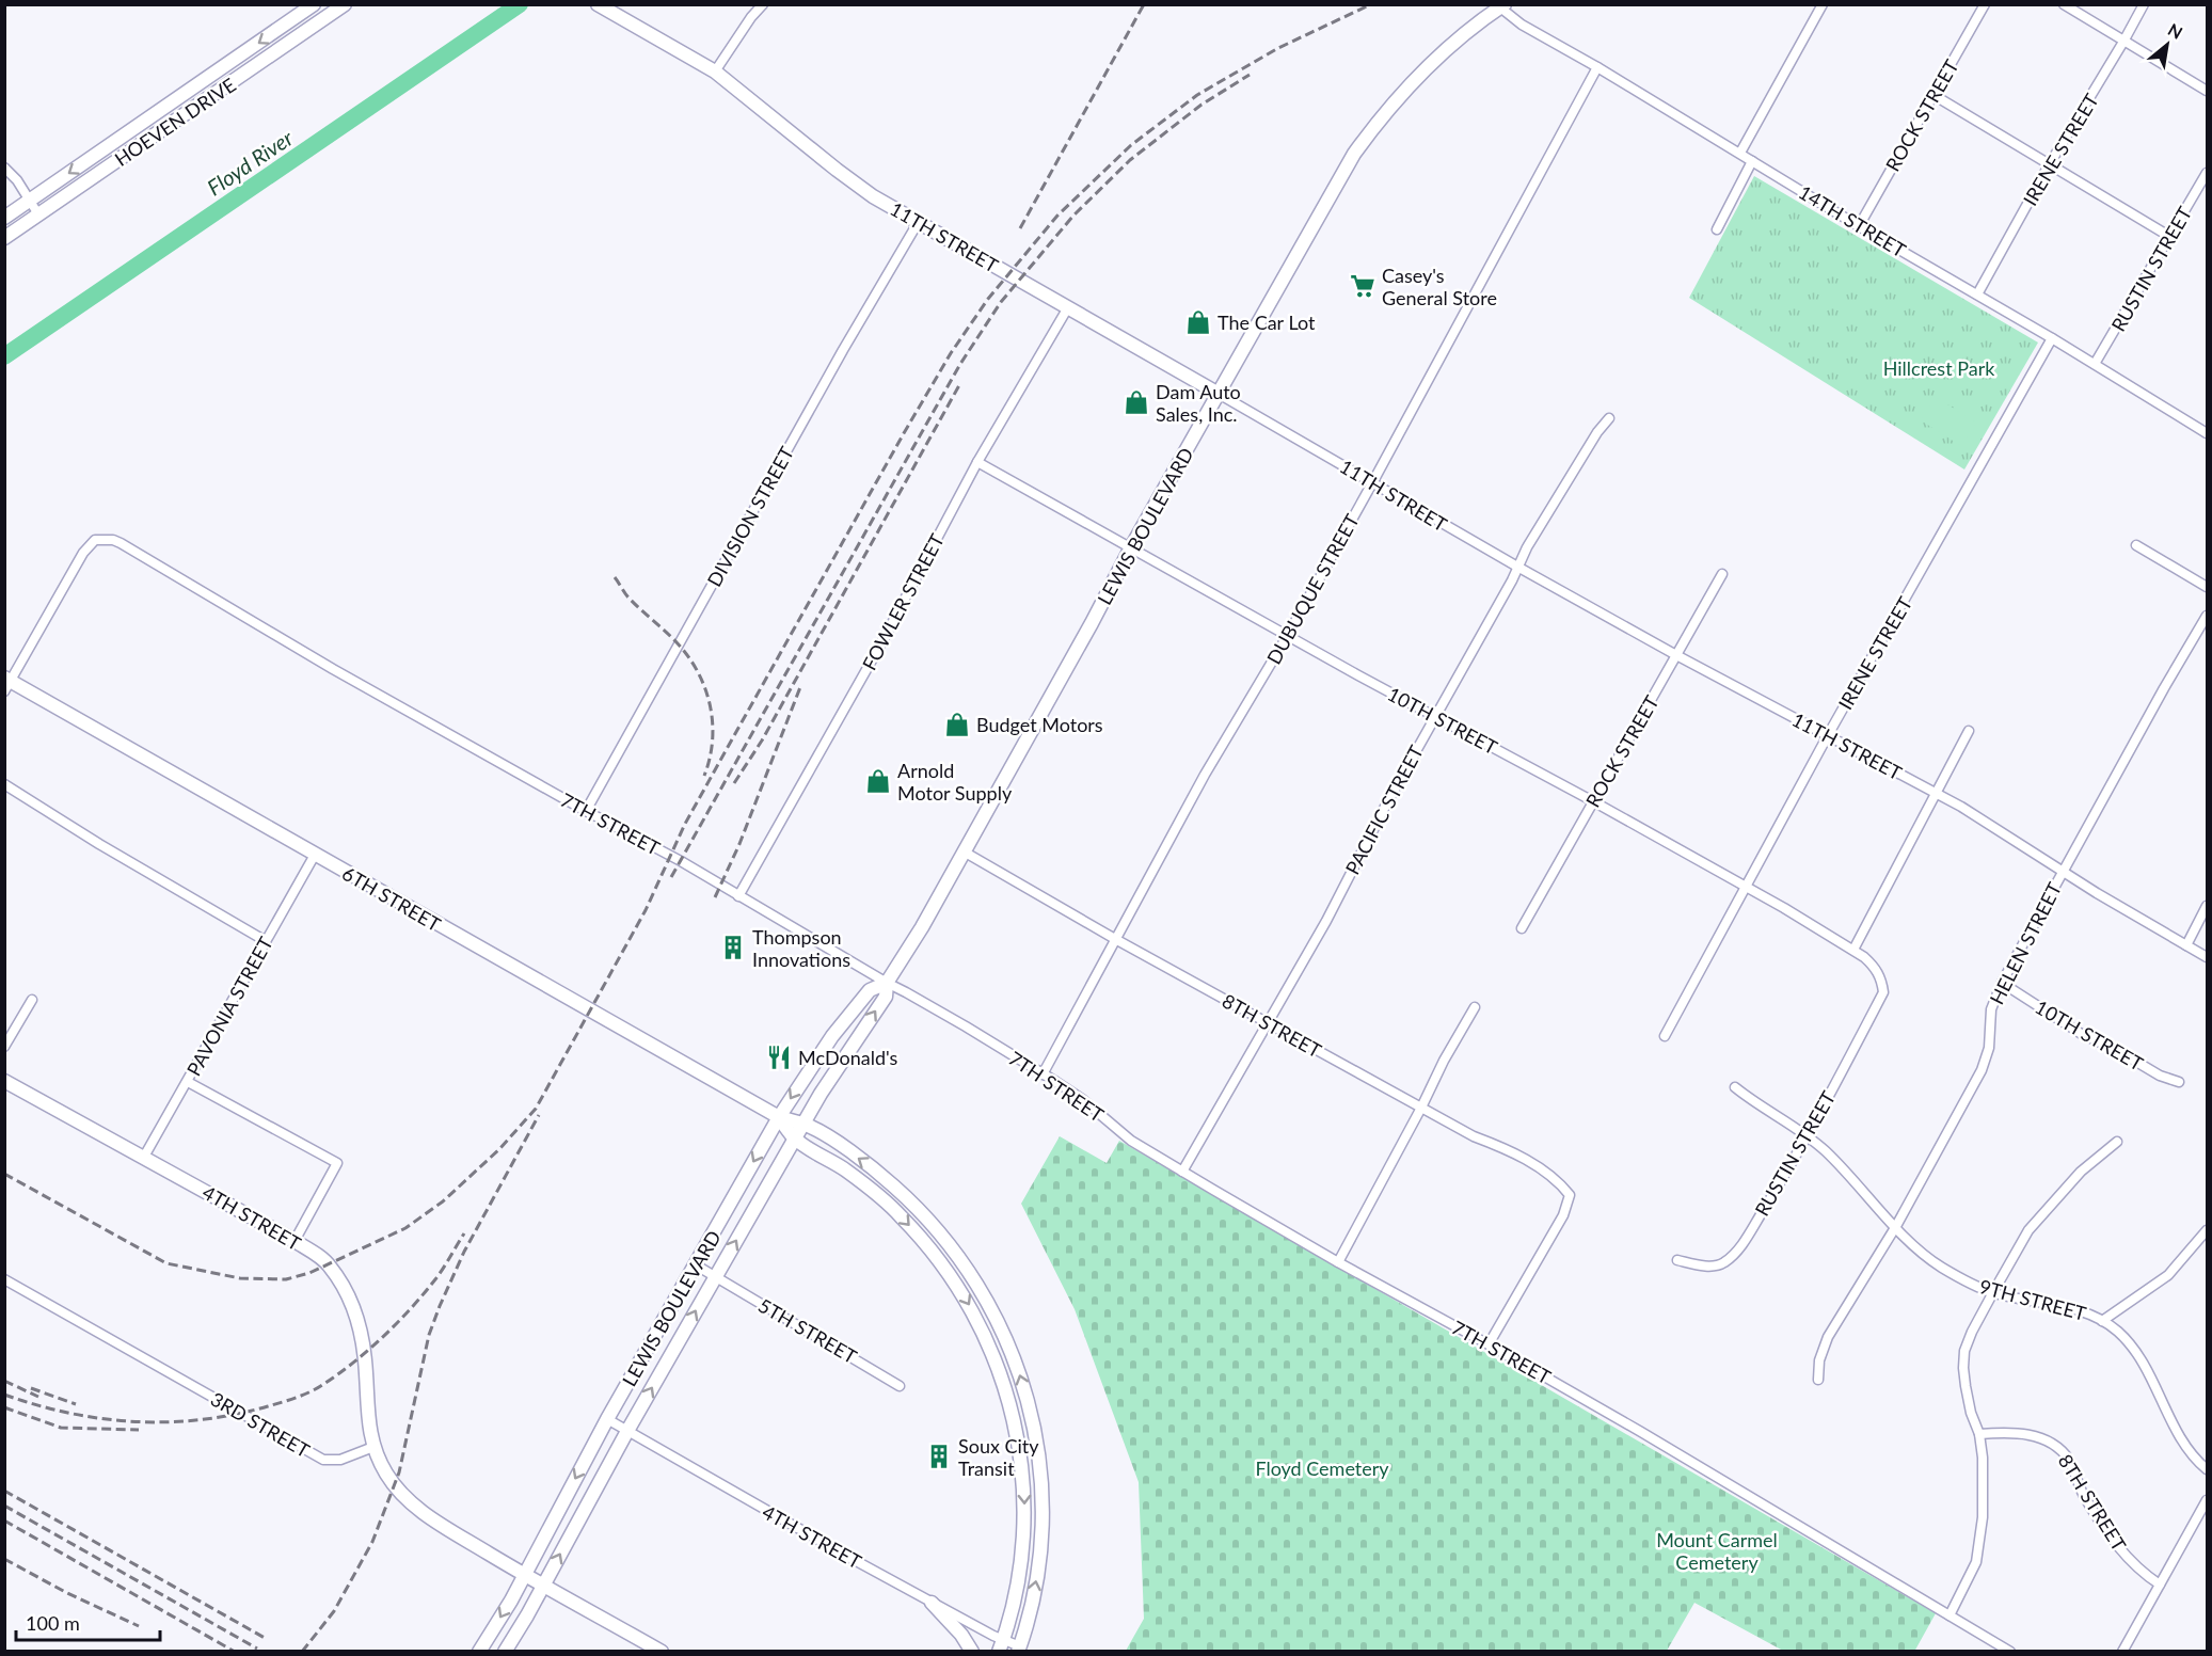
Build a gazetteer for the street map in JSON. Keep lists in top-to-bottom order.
{
  "streets": {
    "main road": [
      "HOEVEN DRIVE",
      "11TH STREET",
      "LEWIS BOULEVARD",
      "6TH STREET",
      "4TH STREET"
    ],
    "street": [
      "ROCK STREET",
      "IRENE STREET",
      "14TH STREET",
      "RUSTIN STREET",
      "DIVISION STREET",
      "DUBUQUE STREET",
      "FOWLER STREET",
      "10TH STREET",
      "PACIFIC STREET",
      "7TH STREET",
      "HELEN STREET",
      "PAVONIA STREET",
      "8TH STREET",
      "9TH STREET",
      "5TH STREET",
      "3RD STREET"
    ]
  },
  "crossings": [
    ["ROCK STREET", "14TH STREET"],
    ["ROCK STREET", "11TH STREET"],
    ["ROCK STREET", "10TH STREET"],
    ["IRENE STREET", "14TH STREET"],
    ["IRENE STREET", "11TH STREET"],
    ["IRENE STREET", "10TH STREET"],
    ["14TH STREET", "RUSTIN STREET"],
    ["14TH STREET", "LEWIS BOULEVARD"],
    ["14TH STREET", "DUBUQUE STREET"],
    ["11TH STREET", "DIVISION STREET"],
    ["11TH STREET", "LEWIS BOULEVARD"],
    ["11TH STREET", "DUBUQUE STREET"],
    ["11TH STREET", "FOWLER STREET"],
    ["11TH STREET", "PACIFIC STREET"],
    ["11TH STREET", "HELEN STREET"],
    ["RUSTIN STREET", "10TH STREET"],
    ["RUSTIN STREET", "9TH STREET"],
    ["DIVISION STREET", "7TH STREET"],
    ["LEWIS BOULEVARD", "10TH STREET"],
    ["LEWIS BOULEVARD", "7TH STREET"],
    ["LEWIS BOULEVARD", "6TH STREET"],
    ["LEWIS BOULEVARD", "8TH STREET"],
    ["LEWIS BOULEVARD", "4TH STREET"],
    ["LEWIS BOULEVARD", "5TH STREET"],
    ["DUBUQUE STREET", "10TH STREET"],
    ["DUBUQUE STREET", "7TH STREET"],
    ["DUBUQUE STREET", "8TH STREET"],
    ["FOWLER STREET", "10TH STREET"],
    ["FOWLER STREET", "7TH STREET"],
    ["10TH STREET", "PACIFIC STREET"],
    ["10TH STREET", "HELEN STREET"],
    ["PACIFIC STREET", "7TH STREET"],
    ["PACIFIC STREET", "8TH STREET"],
    ["7TH STREET", "6TH STREET"],
    ["7TH STREET", "8TH STREET"],
    ["6TH STREET", "PAVONIA STREET"],
    ["6TH STREET", "4TH STREET"],
    ["HELEN STREET", "9TH STREET"],
    ["PAVONIA STREET", "4TH STREET"],
    ["4TH STREET", "3RD STREET"]
  ],
  "water": ["Floyd River"],
  "parks": ["Hillcrest Park", "Floyd Cemetery", "Mount Carmel Cemetery"],
  "places": {
    "supermarket": ["Casey's General Store"],
    "shop": [
      "The Car Lot",
      "Dam Auto Sales, Inc.",
      "Budget Motors",
      "Arnold Motor Supply"
    ],
    "building": ["Thompson Innovations", "Soux City Transit"],
    "restaurant": ["McDonald's"]
  },
  "scale_bar": "100 m",
  "north": "top right"
}
